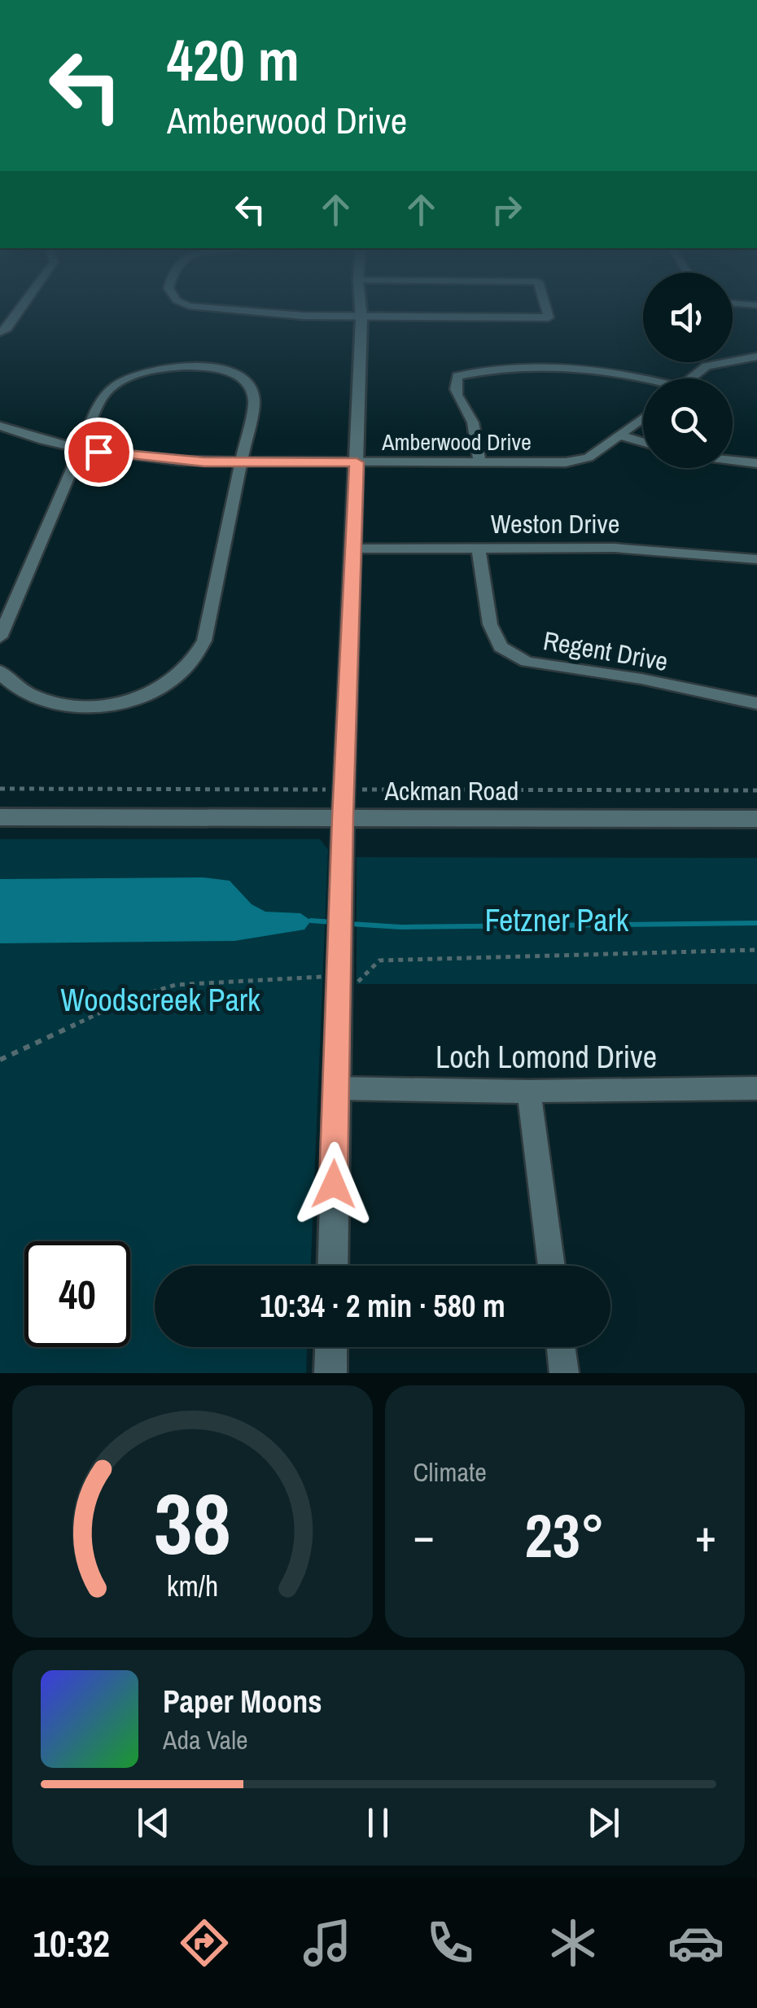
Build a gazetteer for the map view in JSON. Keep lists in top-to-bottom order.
{
  "streets": {
    "street": [
      "Amberwood Drive",
      "Weston Drive",
      "Regent Drive",
      "Ackman Road",
      "Loch Lomond Drive"
    ]
  },
  "crossings": [
    ["Weston Drive", "Regent Drive"]
  ],
  "parks": ["Fetzner Park", "Woodscreek Park"],
  "page": {
    "turn": ["420 m", "Amberwood Drive"],
    "limit": "40",
    "trip": "10:34 · 2 min · 580 m",
    "tile": "Climate",
    "heat": ["−", "23°", "+"],
    "song": ["Paper Moons", "Ada Vale"],
    "tabs": "10:32",
    "gauge": ["38", "km/h"]
  }
}
